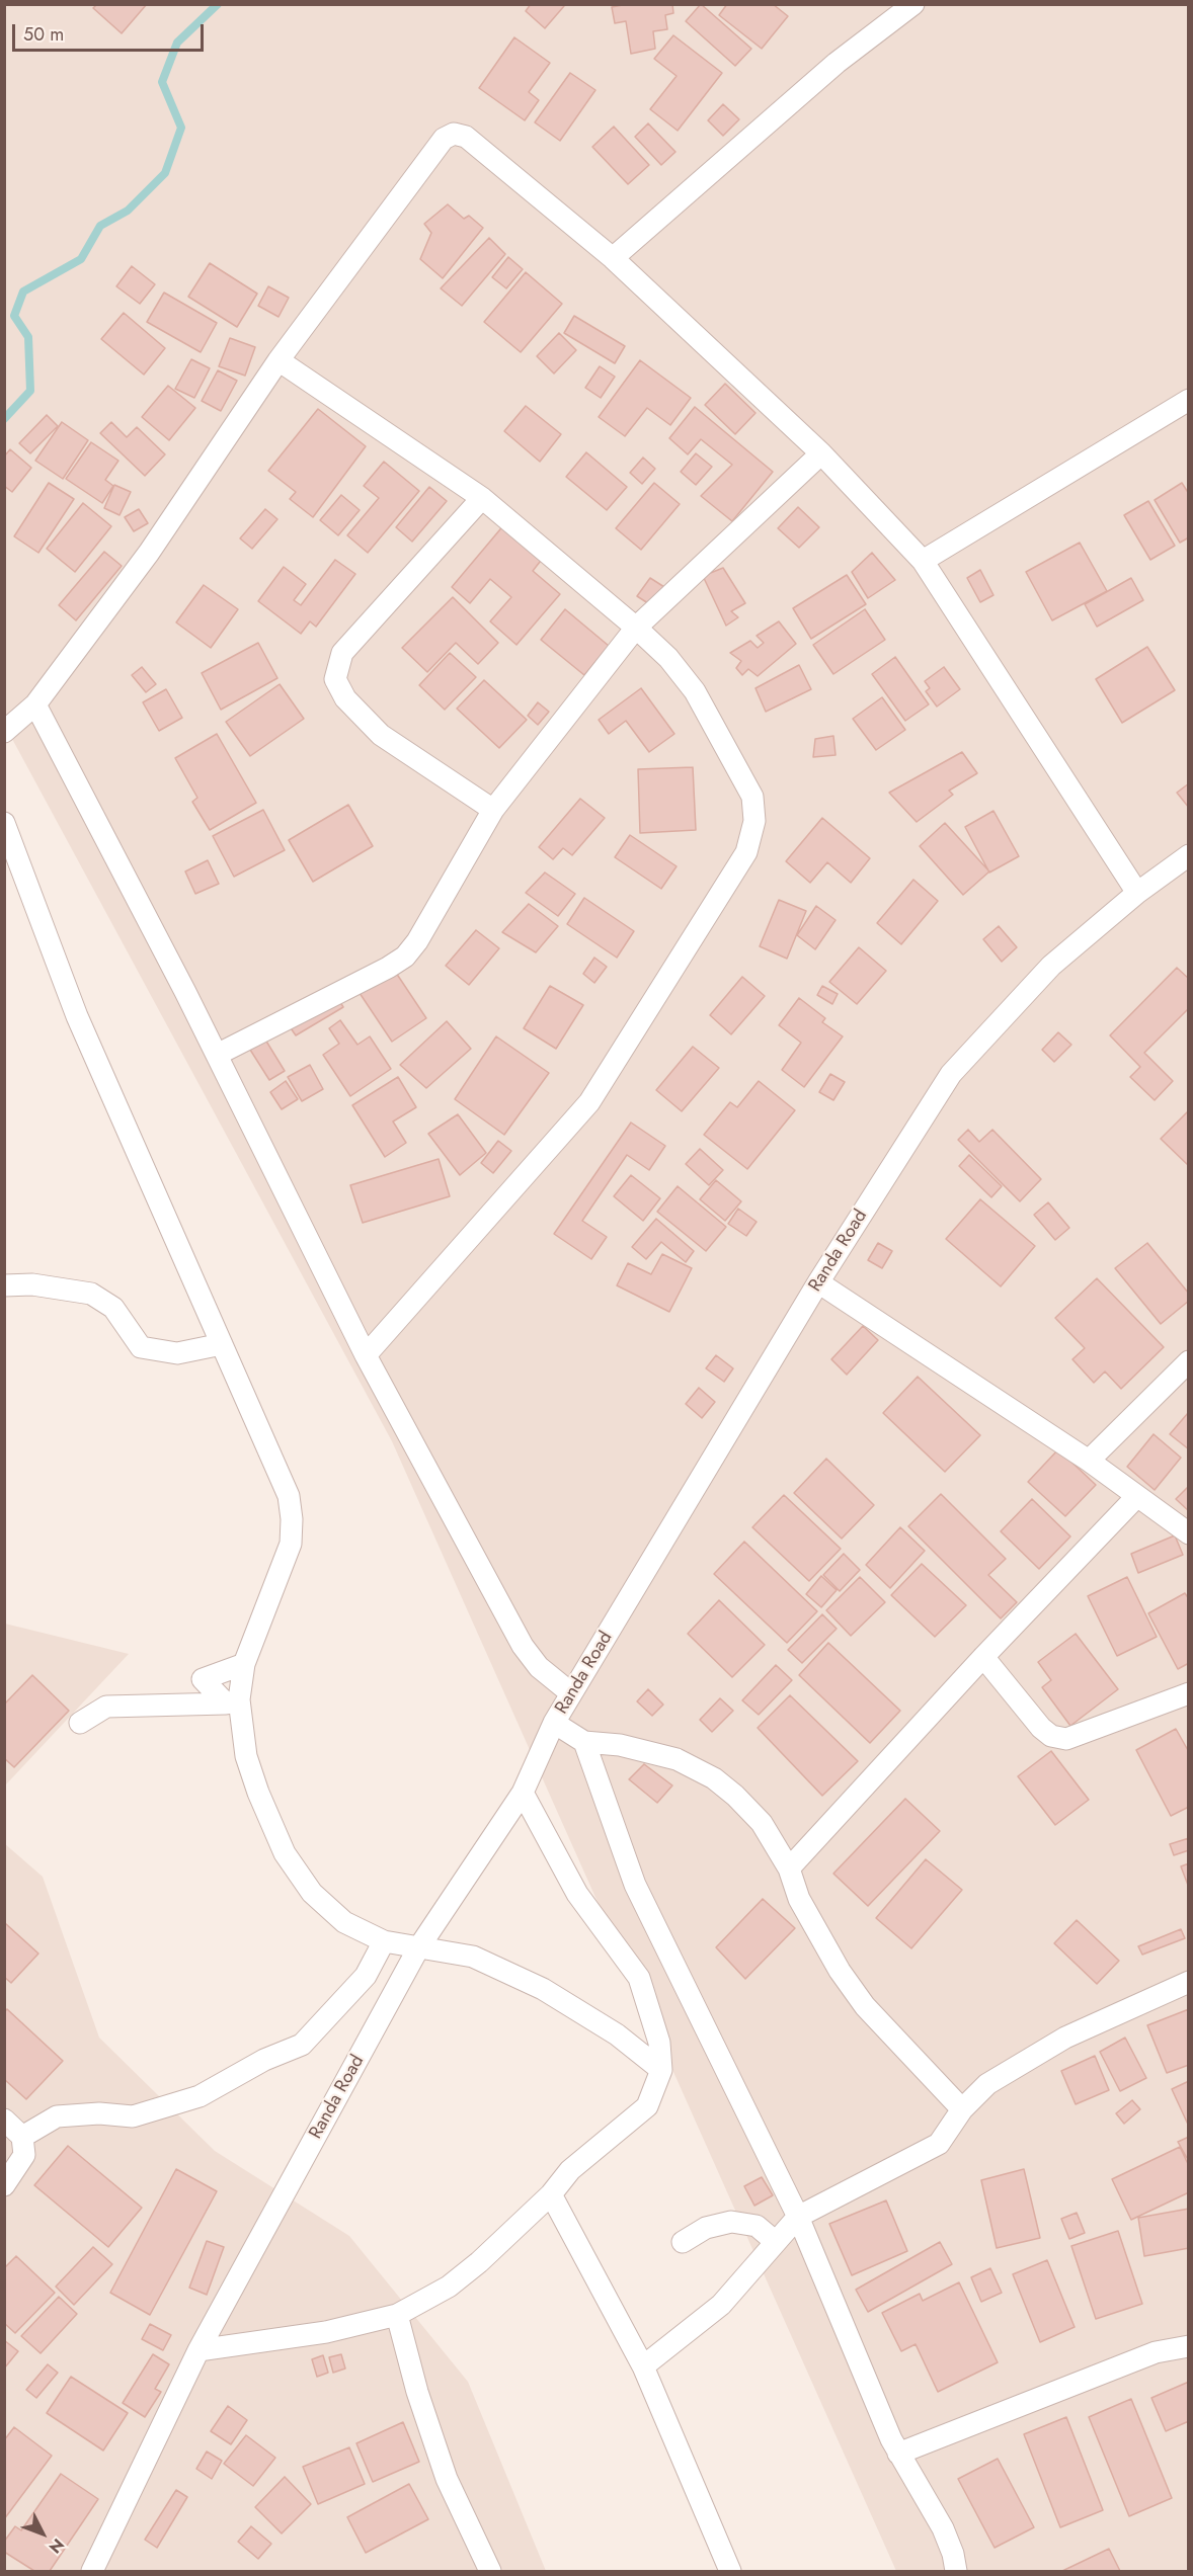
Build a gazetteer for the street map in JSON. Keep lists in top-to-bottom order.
{
  "streets": {
    "street": ["Randa Road"]
  },
  "scale_bar": "50 m",
  "north": "bottom right"
}
